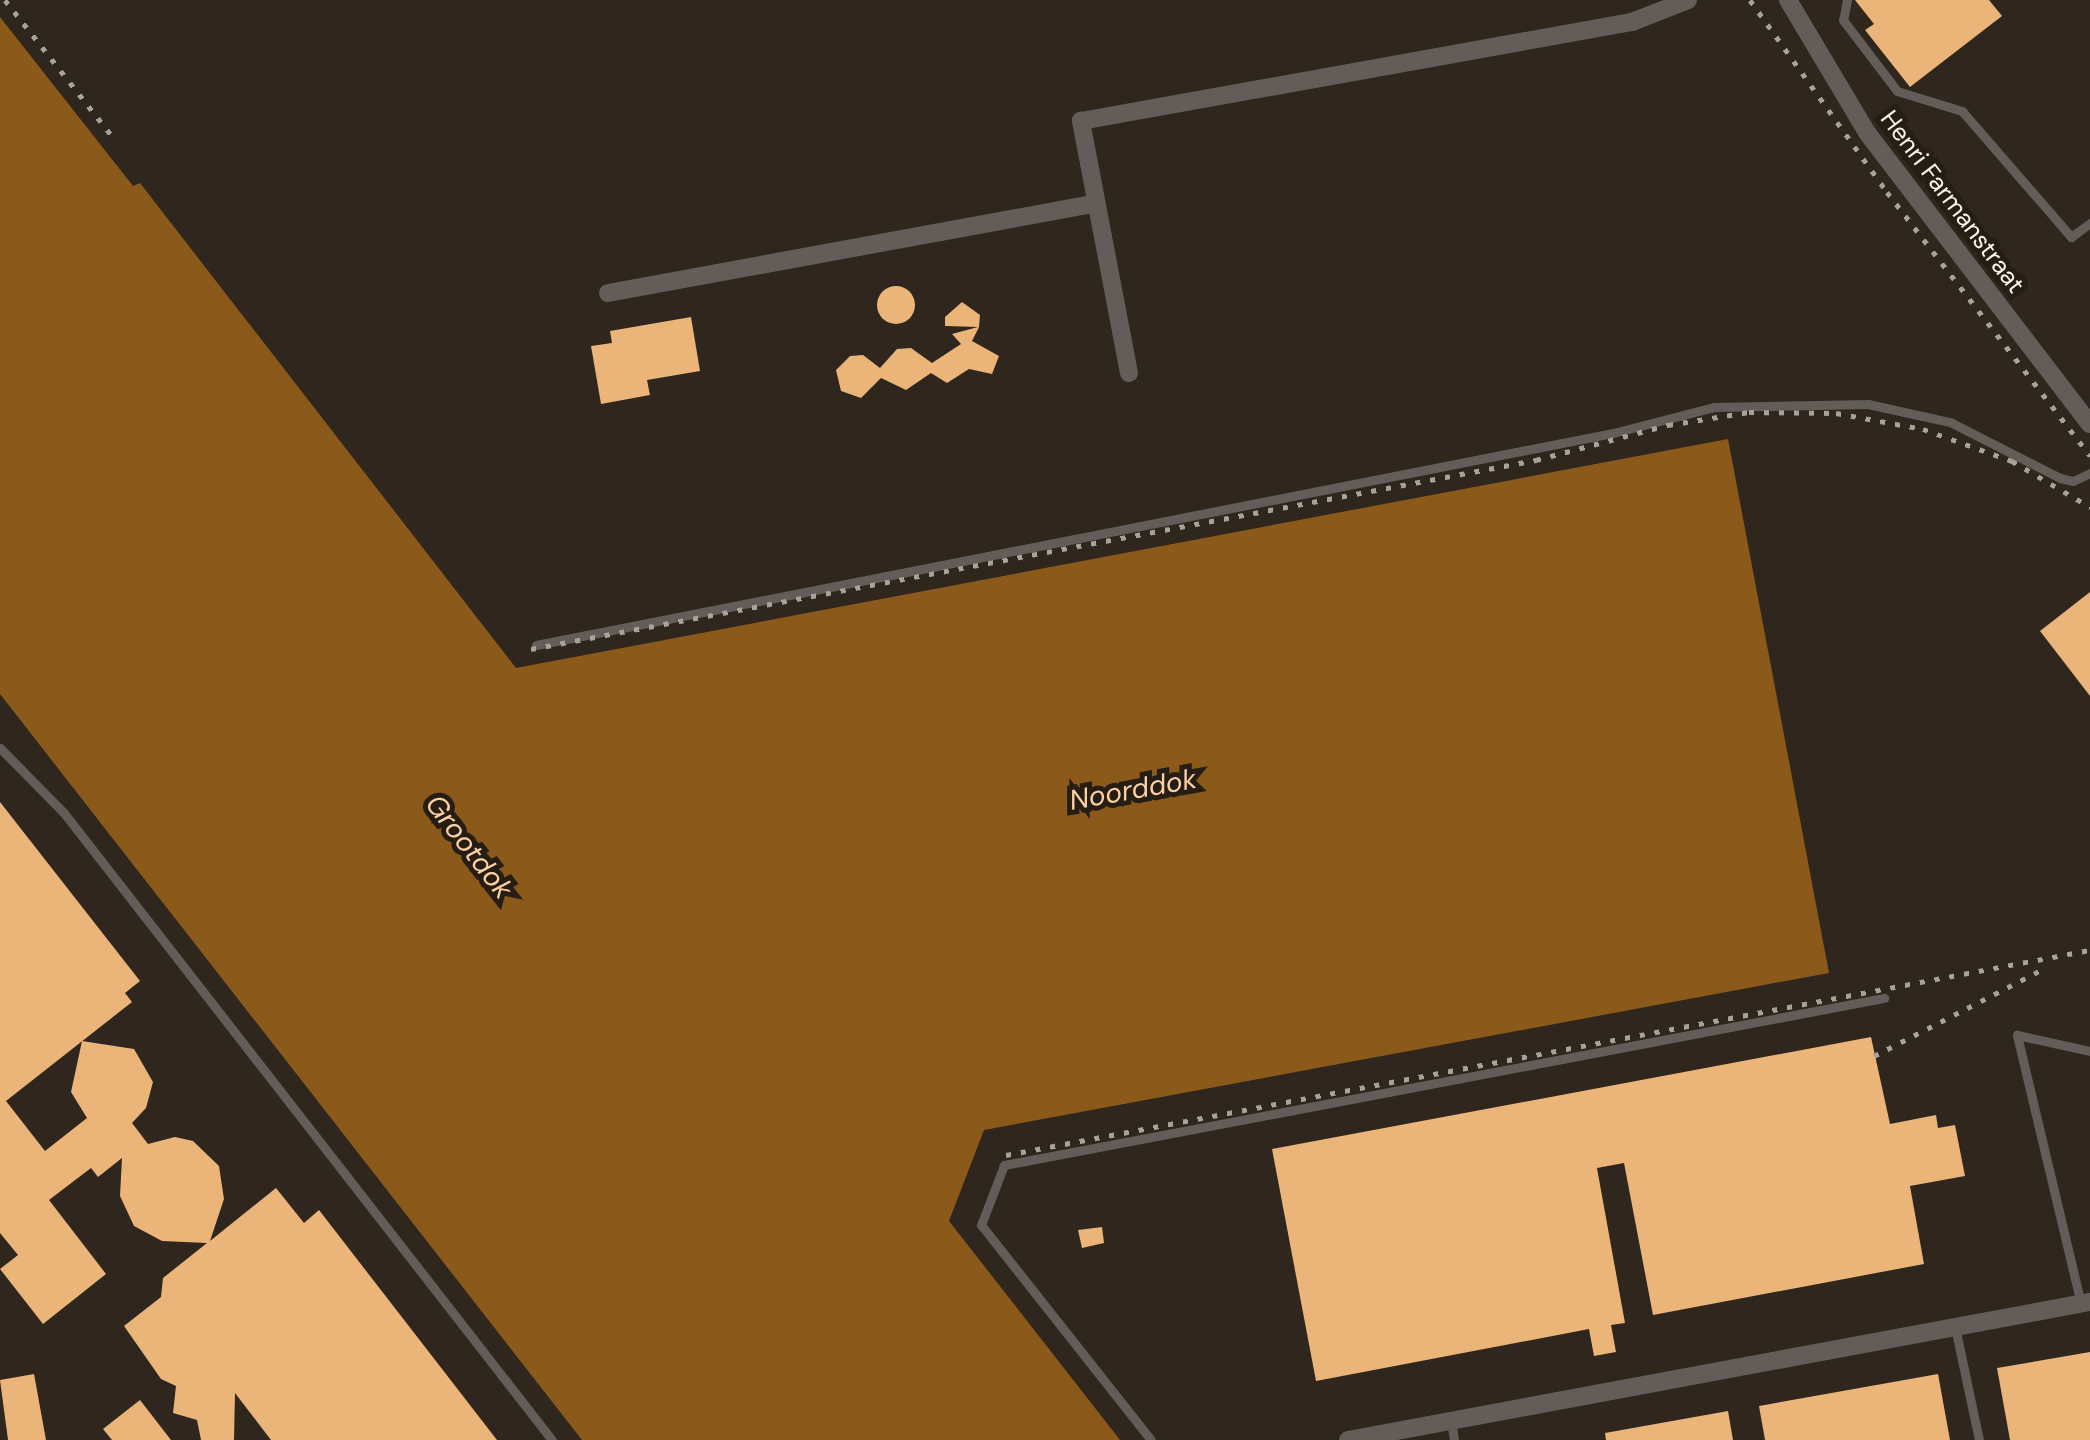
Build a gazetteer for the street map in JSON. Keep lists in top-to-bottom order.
{
  "streets": {
    "street": ["Henri Farmanstraat"]
  },
  "water": ["Noorddok", "Grootdok"]
}
